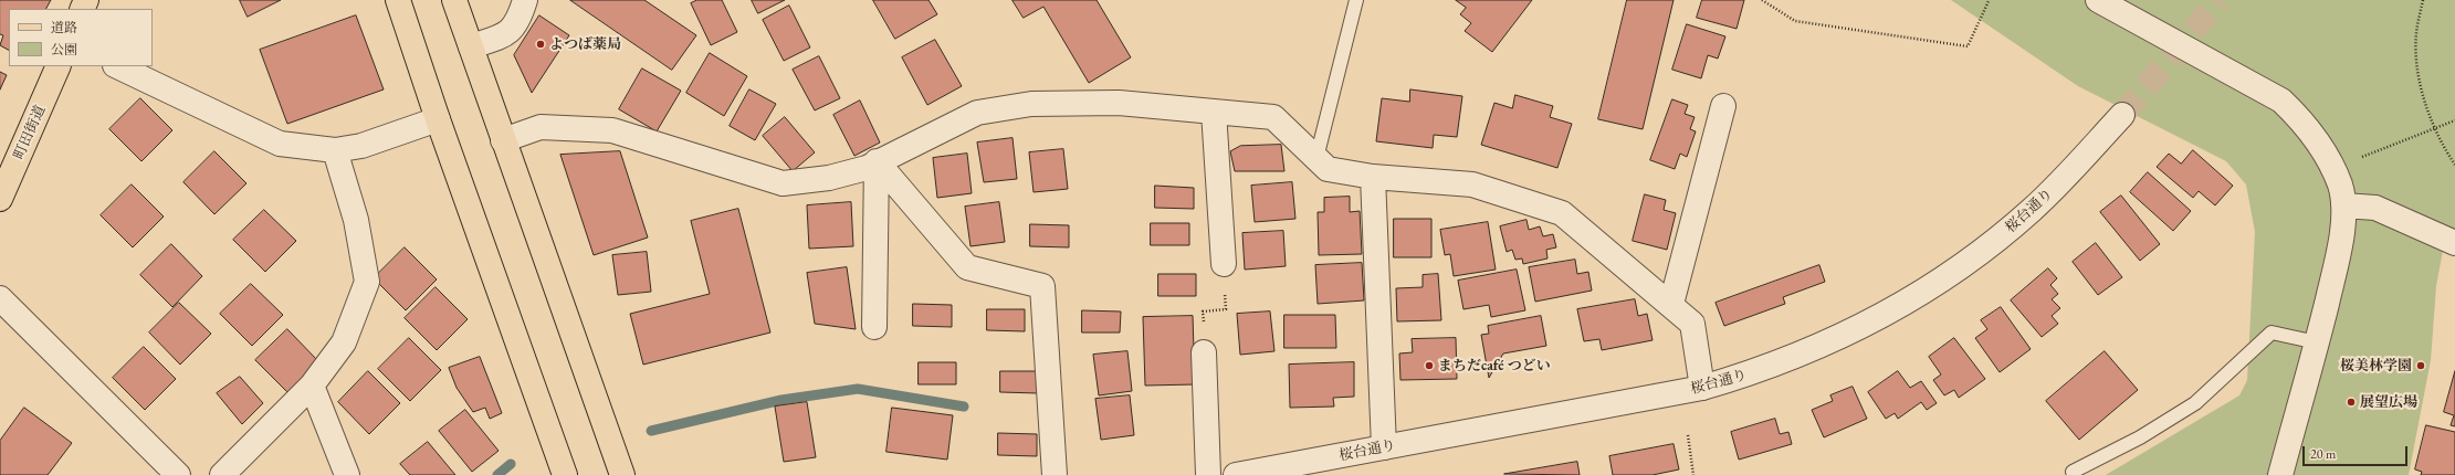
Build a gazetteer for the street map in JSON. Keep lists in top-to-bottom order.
{
  "streets": {
    "main road": ["町田街道"],
    "street": ["桜台通り"]
  },
  "places": [
    "よつば薬局",
    "まちだcafé つどい",
    "桜美林学園",
    "展望広場"
  ],
  "legend": ["道路", "公園"],
  "scale_bar": "20 m"
}
